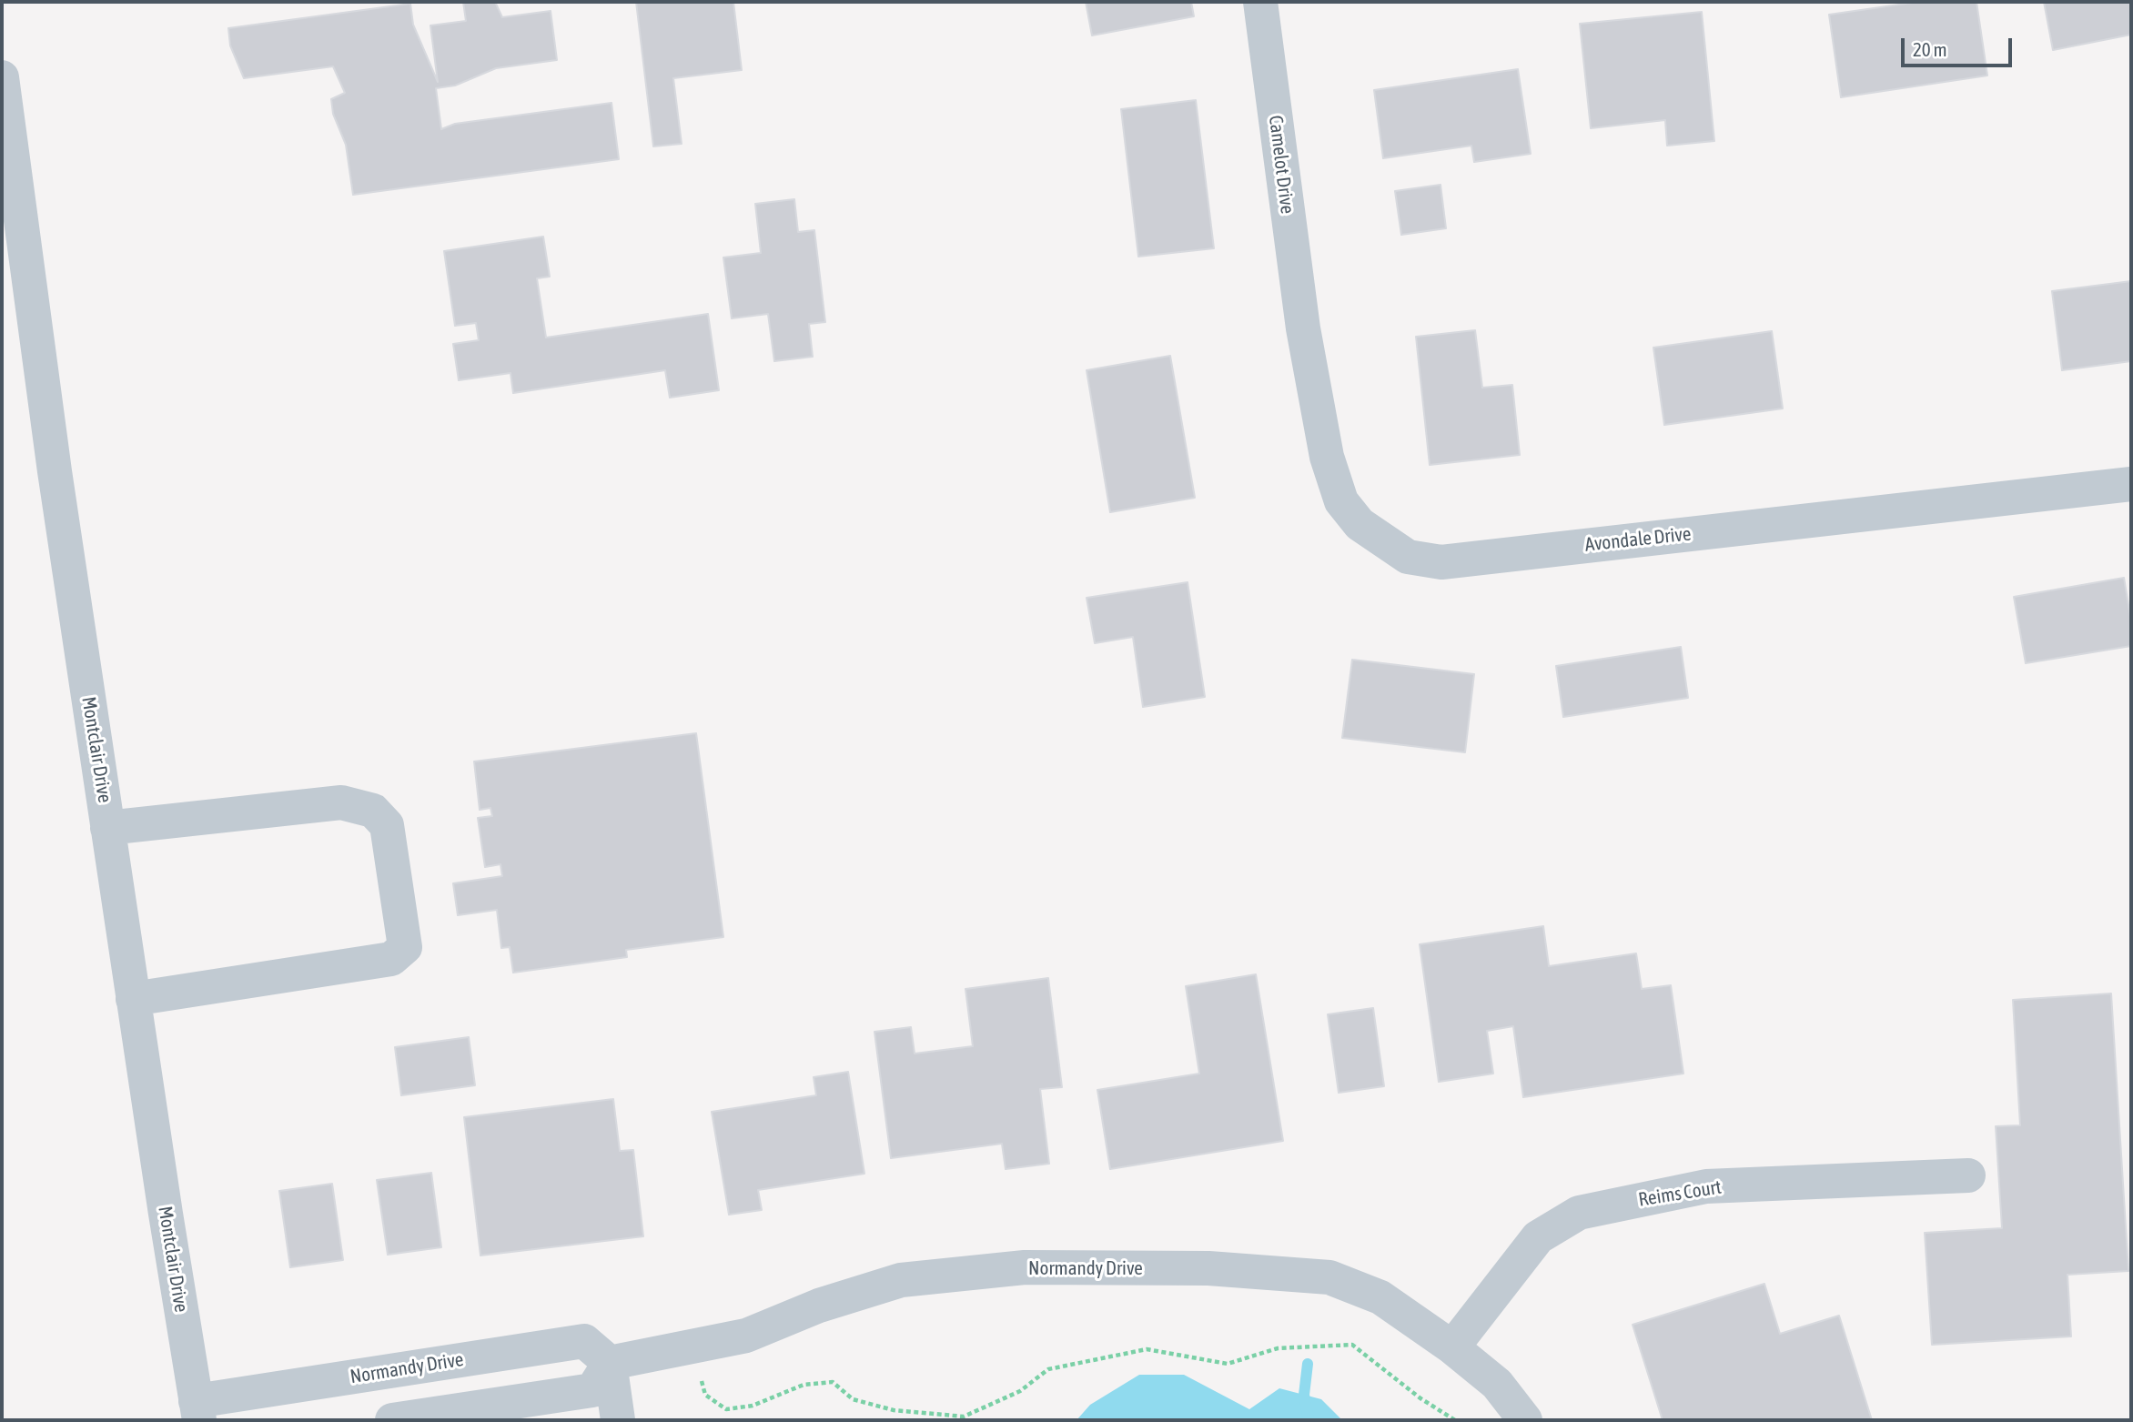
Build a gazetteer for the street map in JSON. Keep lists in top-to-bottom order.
{
  "streets": {
    "street": [
      "Camelot Drive",
      "Avondale Drive",
      "Montclair Drive",
      "Reims Court",
      "Normandy Drive"
    ]
  },
  "crossings": [
    ["Camelot Drive", "Avondale Drive"],
    ["Montclair Drive", "Normandy Drive"],
    ["Reims Court", "Normandy Drive"]
  ],
  "scale_bar": "20 m"
}
